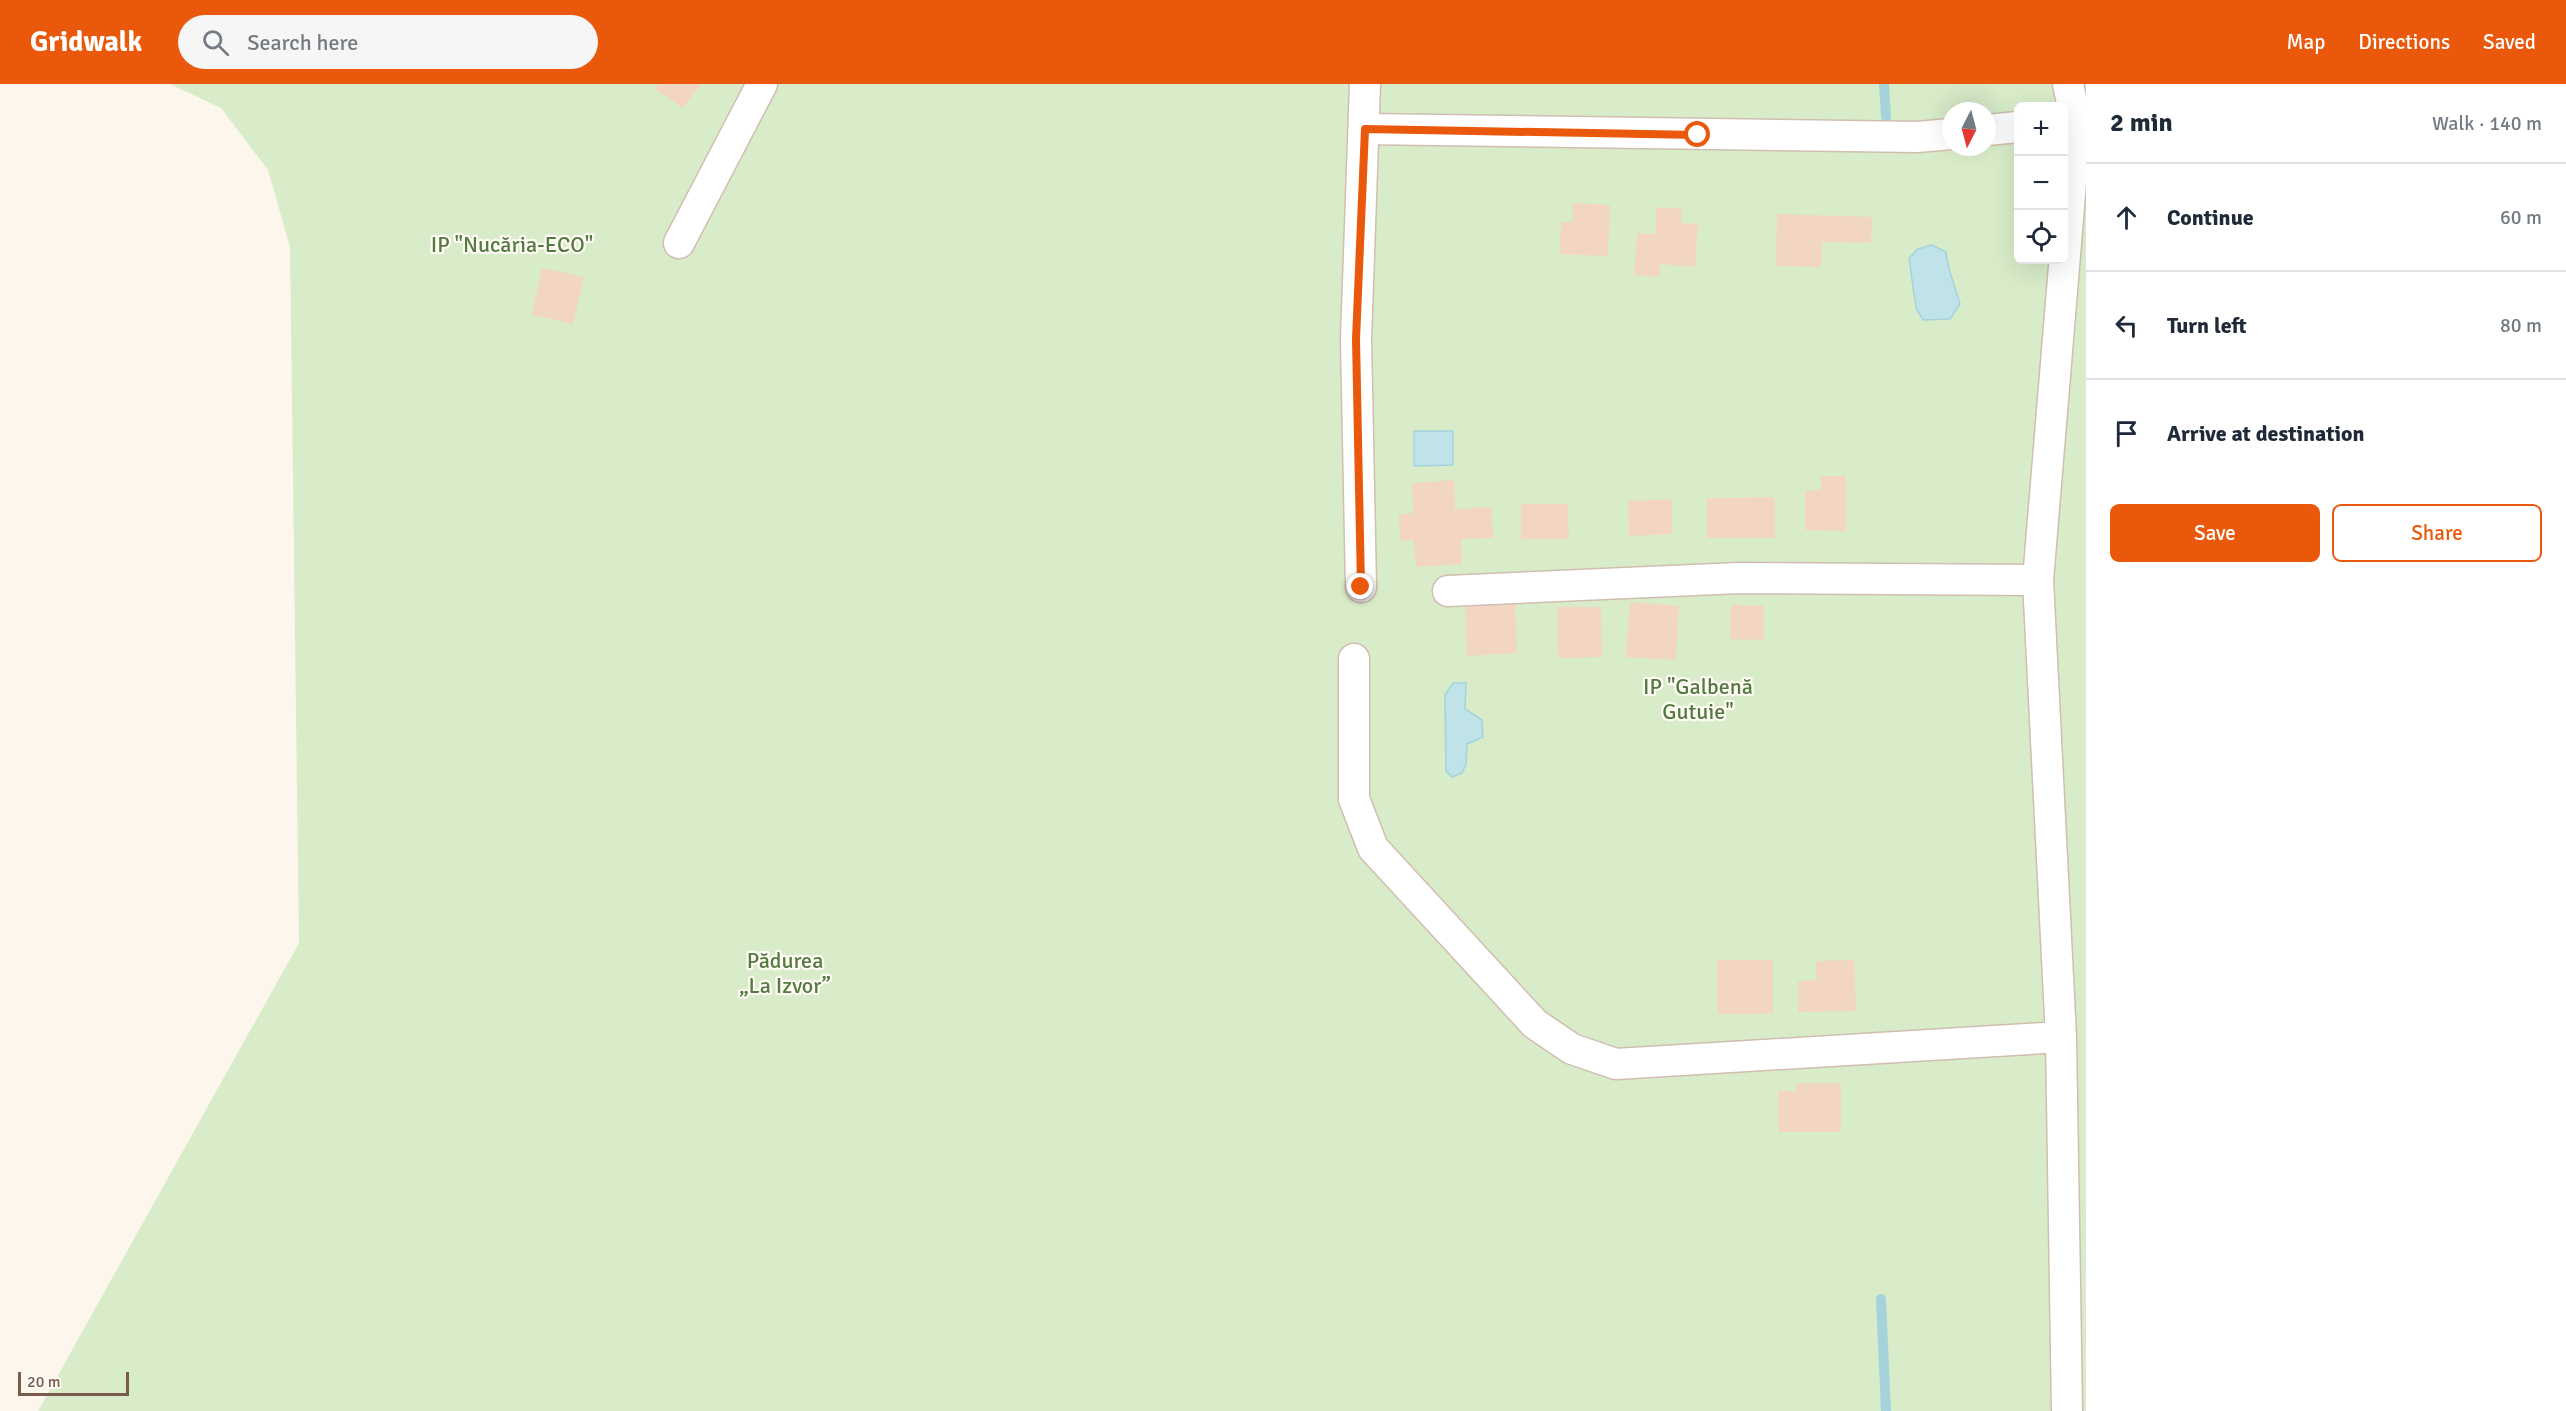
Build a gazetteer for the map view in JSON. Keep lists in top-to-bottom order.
{
  "parks": ["IP \"Nucăria-ECO\"", "IP \"Galbenă Gutuie\"", "Pădurea „La Izvor”"],
  "scale_bar": "20 m",
  "north": "bottom",
  "page": {
    "header": "Gridwalk",
    "search": "Search here",
    "nav": ["Map", "Directions", "Saved"],
    "heading": ["2 min", "Walk · 140 m"],
    "map_buttons": ["+", "−"],
    "list": [
      ["Continue", "60 m"],
      ["Turn left", "80 m"],
      "Arrive at destination"
    ],
    "buttons": ["Save", "Share"],
    "scale": "20 m"
  }
}
